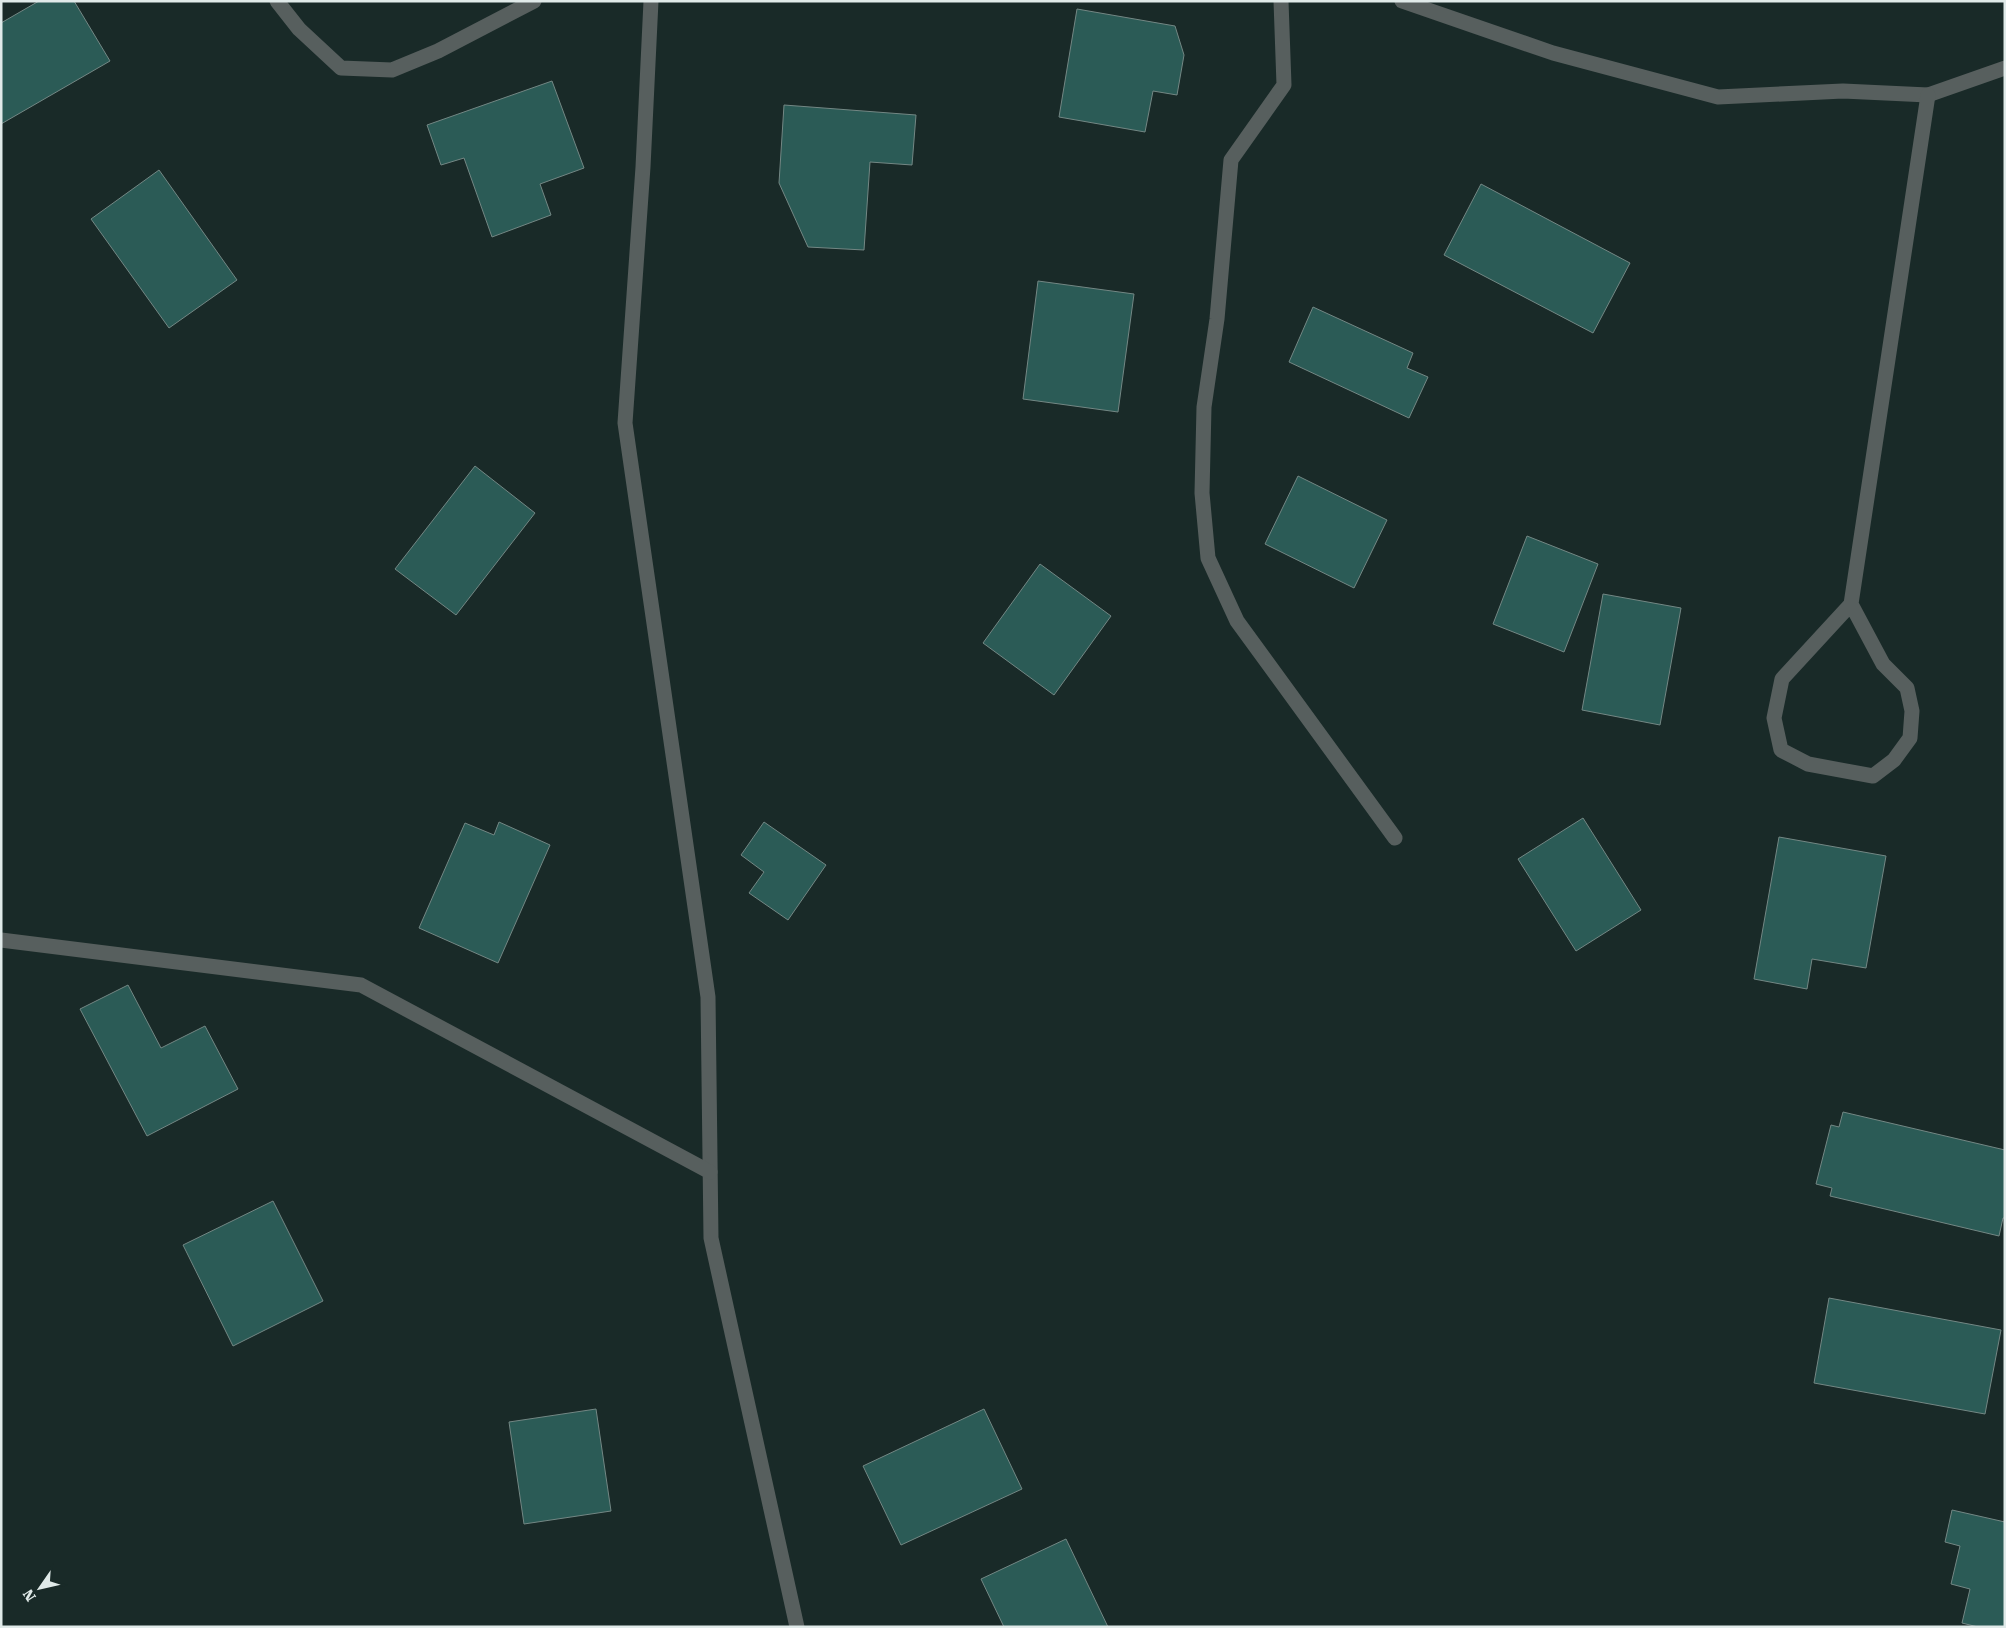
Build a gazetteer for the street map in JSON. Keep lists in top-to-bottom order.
{
  "north": "bottom left"
}
